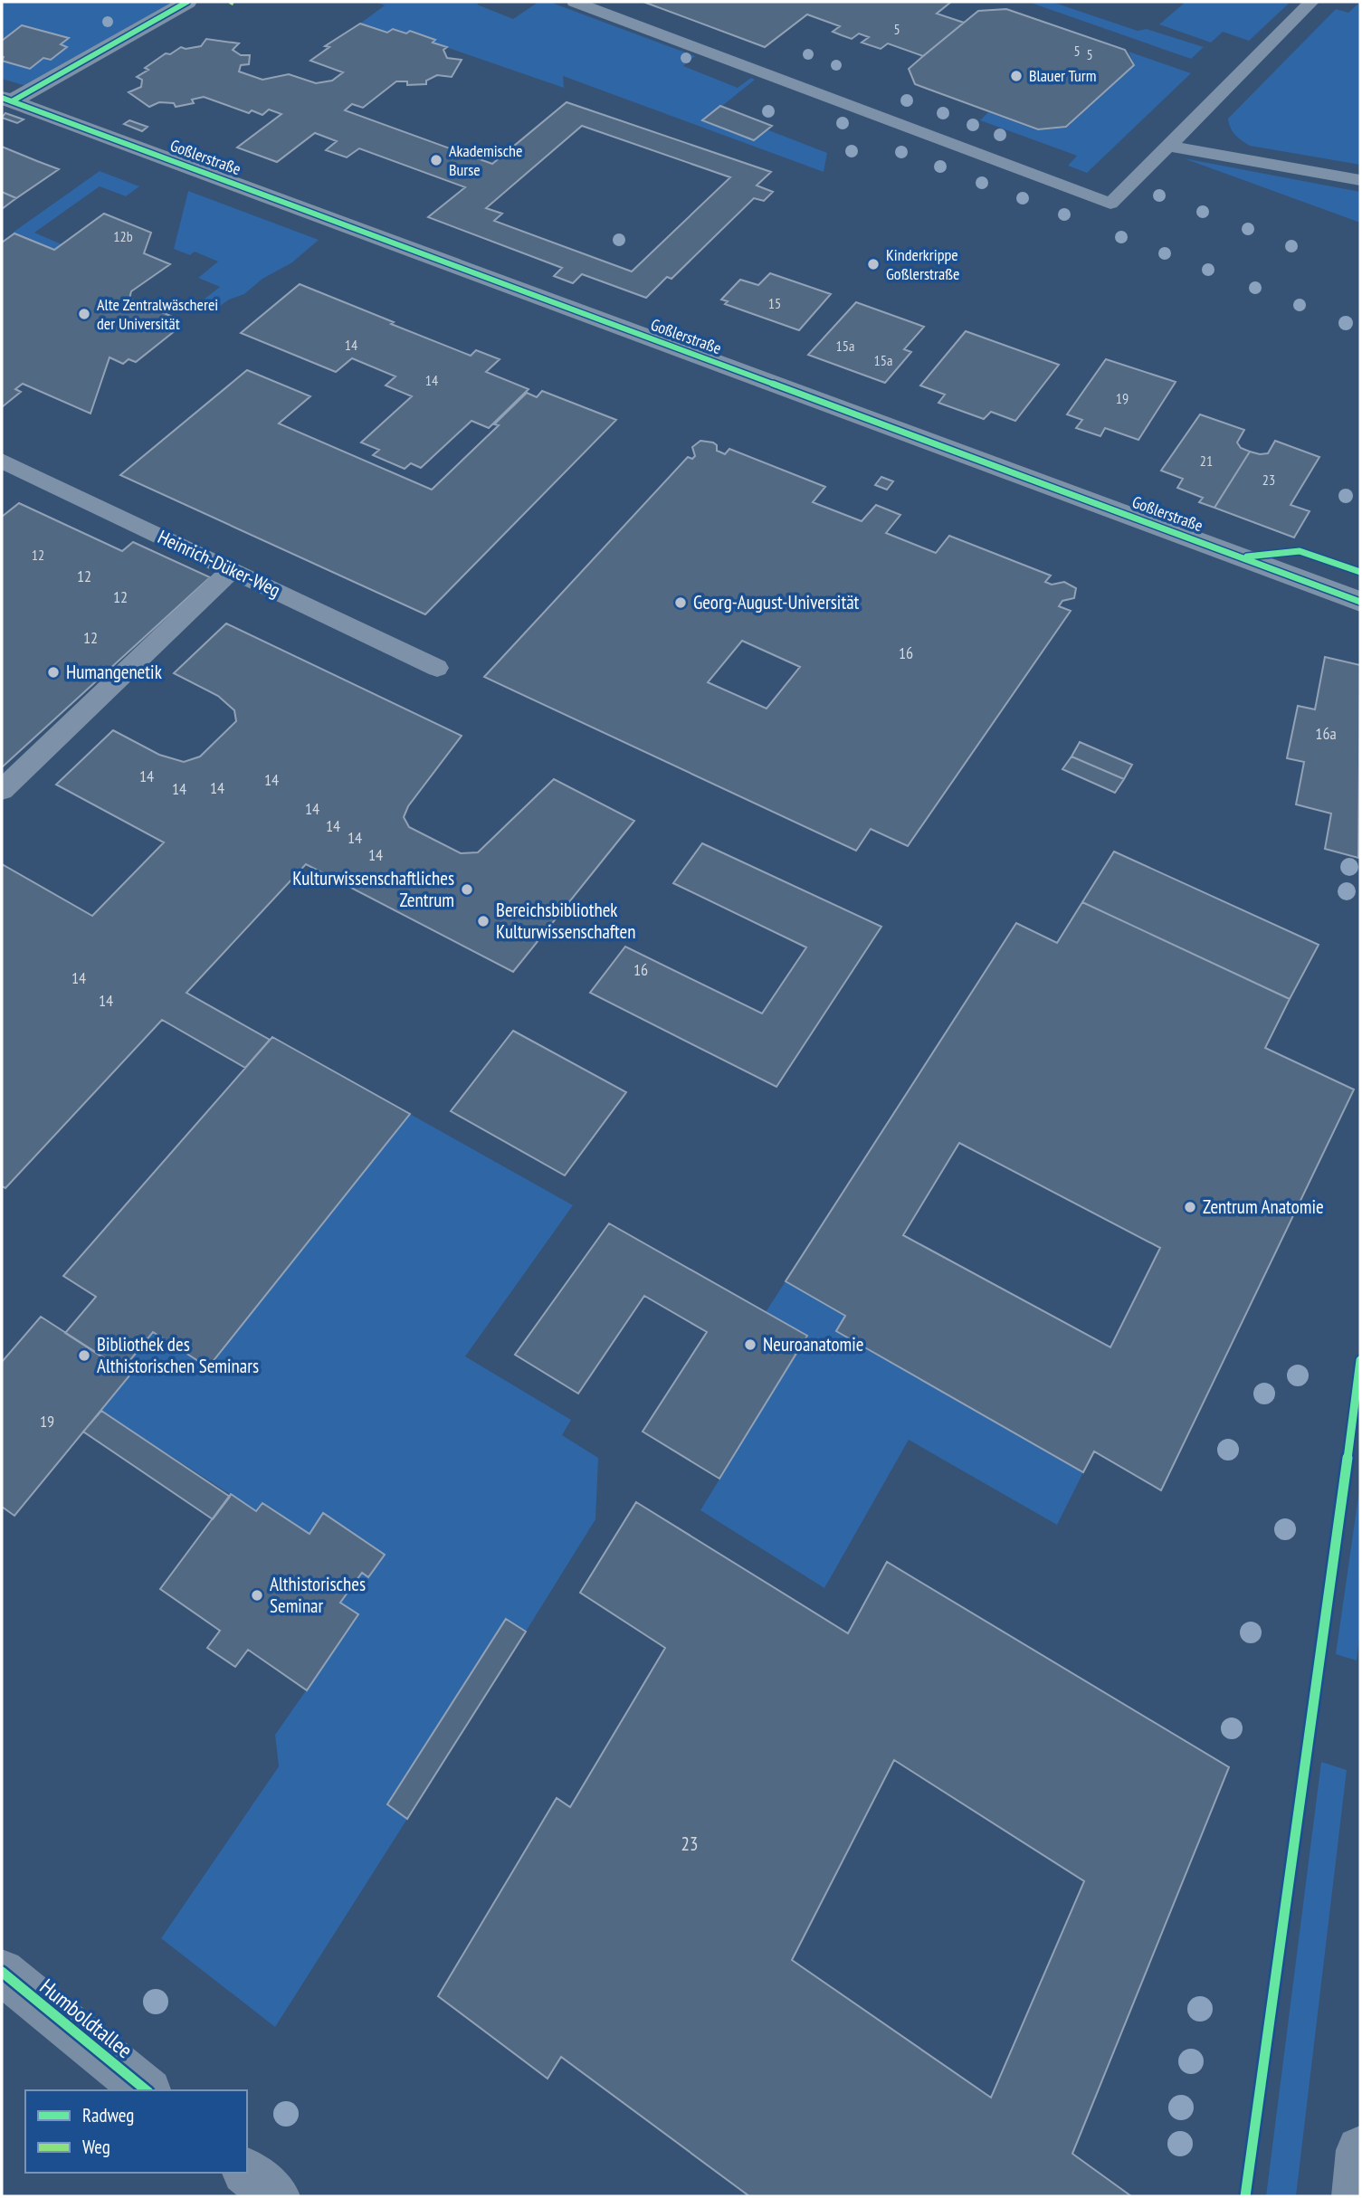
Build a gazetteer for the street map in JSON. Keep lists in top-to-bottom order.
{
  "streets": {
    "street": ["Goßlerstraße", "Humboldtallee"],
    "lane": ["Heinrich-Düker-Weg"]
  },
  "places": [
    "Blauer Turm",
    "Akademische Burse",
    "Kinderkrippe Goßlerstraße",
    "Alte Zentralwäscherei der Universität",
    "Georg-August-Universität",
    "Humangenetik",
    "Kulturwissenschaftliches Zentrum",
    "Bereichsbibliothek Kulturwissenschaften",
    "Zentrum Anatomie",
    "Neuroanatomie",
    "Bibliothek des Althistorischen Seminars",
    "Althistorisches Seminar"
  ],
  "house_numbers": [
    "5",
    "5",
    "5",
    "12b",
    "15",
    "14",
    "15a",
    "15a",
    "14",
    "19",
    "21",
    "23",
    "12",
    "12",
    "12",
    "12",
    "16",
    "16a",
    "14",
    "14",
    "14",
    "14",
    "14",
    "14",
    "14",
    "14",
    "16",
    "14",
    "14",
    "19",
    "23"
  ],
  "legend": ["Radweg", "Weg"]
}
